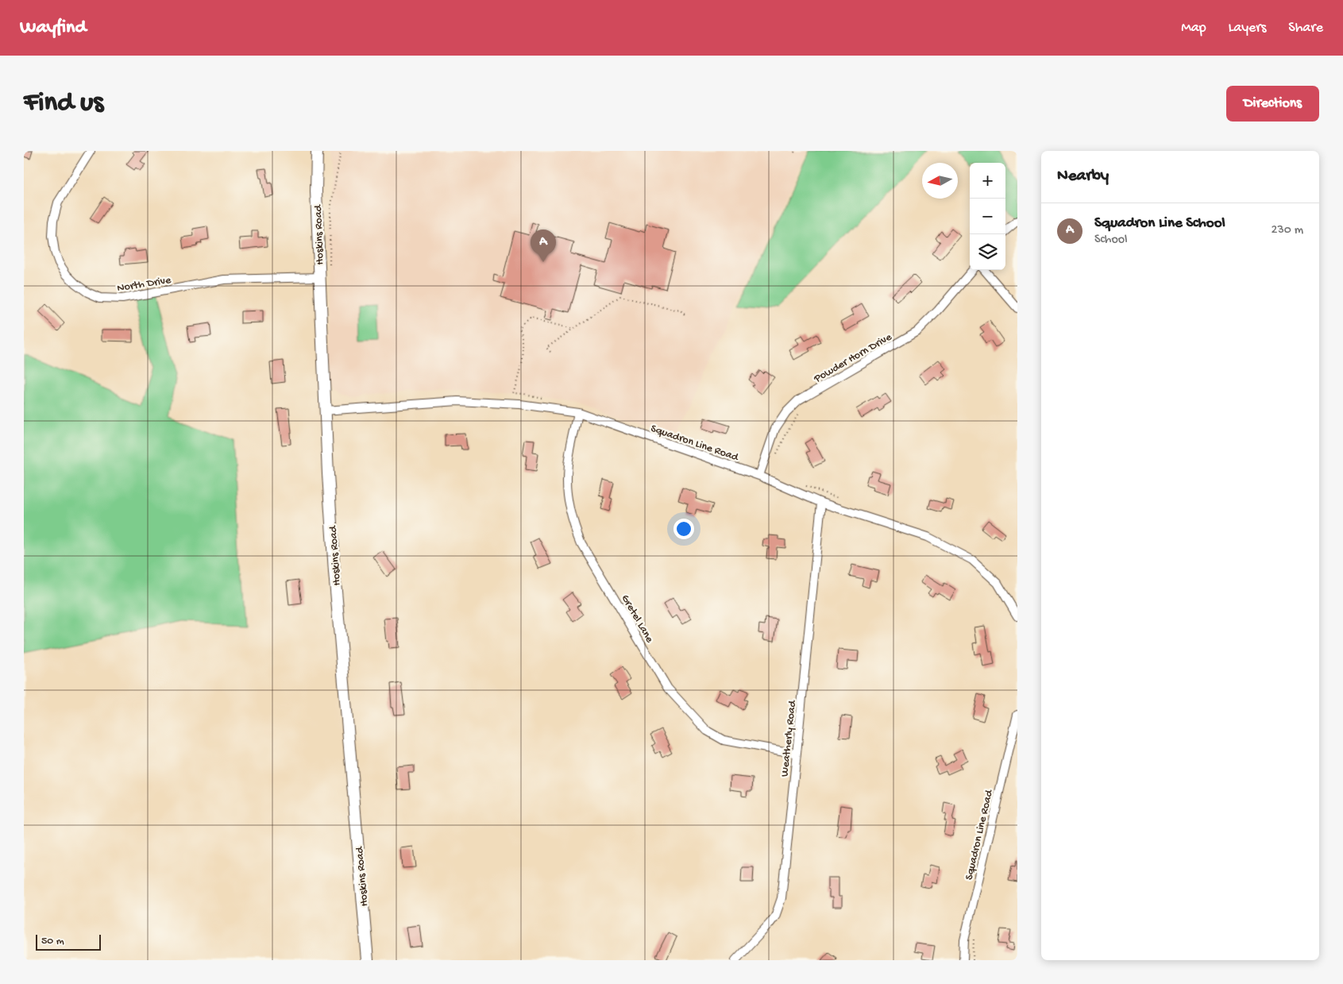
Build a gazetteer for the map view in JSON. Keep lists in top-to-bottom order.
{
  "streets": {
    "street": [
      "Hoskins Road",
      "North Drive",
      "Powder Horn Drive",
      "Squadron Line Road",
      "Gretel Lane",
      "Weatherly Road"
    ]
  },
  "crossings": [
    ["Hoskins Road", "North Drive"],
    ["Hoskins Road", "Squadron Line Road"],
    ["Powder Horn Drive", "Squadron Line Road"],
    ["Squadron Line Road", "Gretel Lane"],
    ["Squadron Line Road", "Weatherly Road"],
    ["Gretel Lane", "Weatherly Road"]
  ],
  "scale_bar": "50 m",
  "north": "left",
  "page": {
    "header": "Wayfind",
    "nav": ["Map", "Layers", "Share"],
    "buttons": "Directions",
    "title": "Find us",
    "heading": "Nearby",
    "map_buttons": ["+", "−"],
    "list": [
      {
        "mark": "A",
        "name": "Squadron Line School",
        "note": "School",
        "value": "230 m"
      }
    ],
    "pins": "A",
    "scale": "50 m"
  }
}
